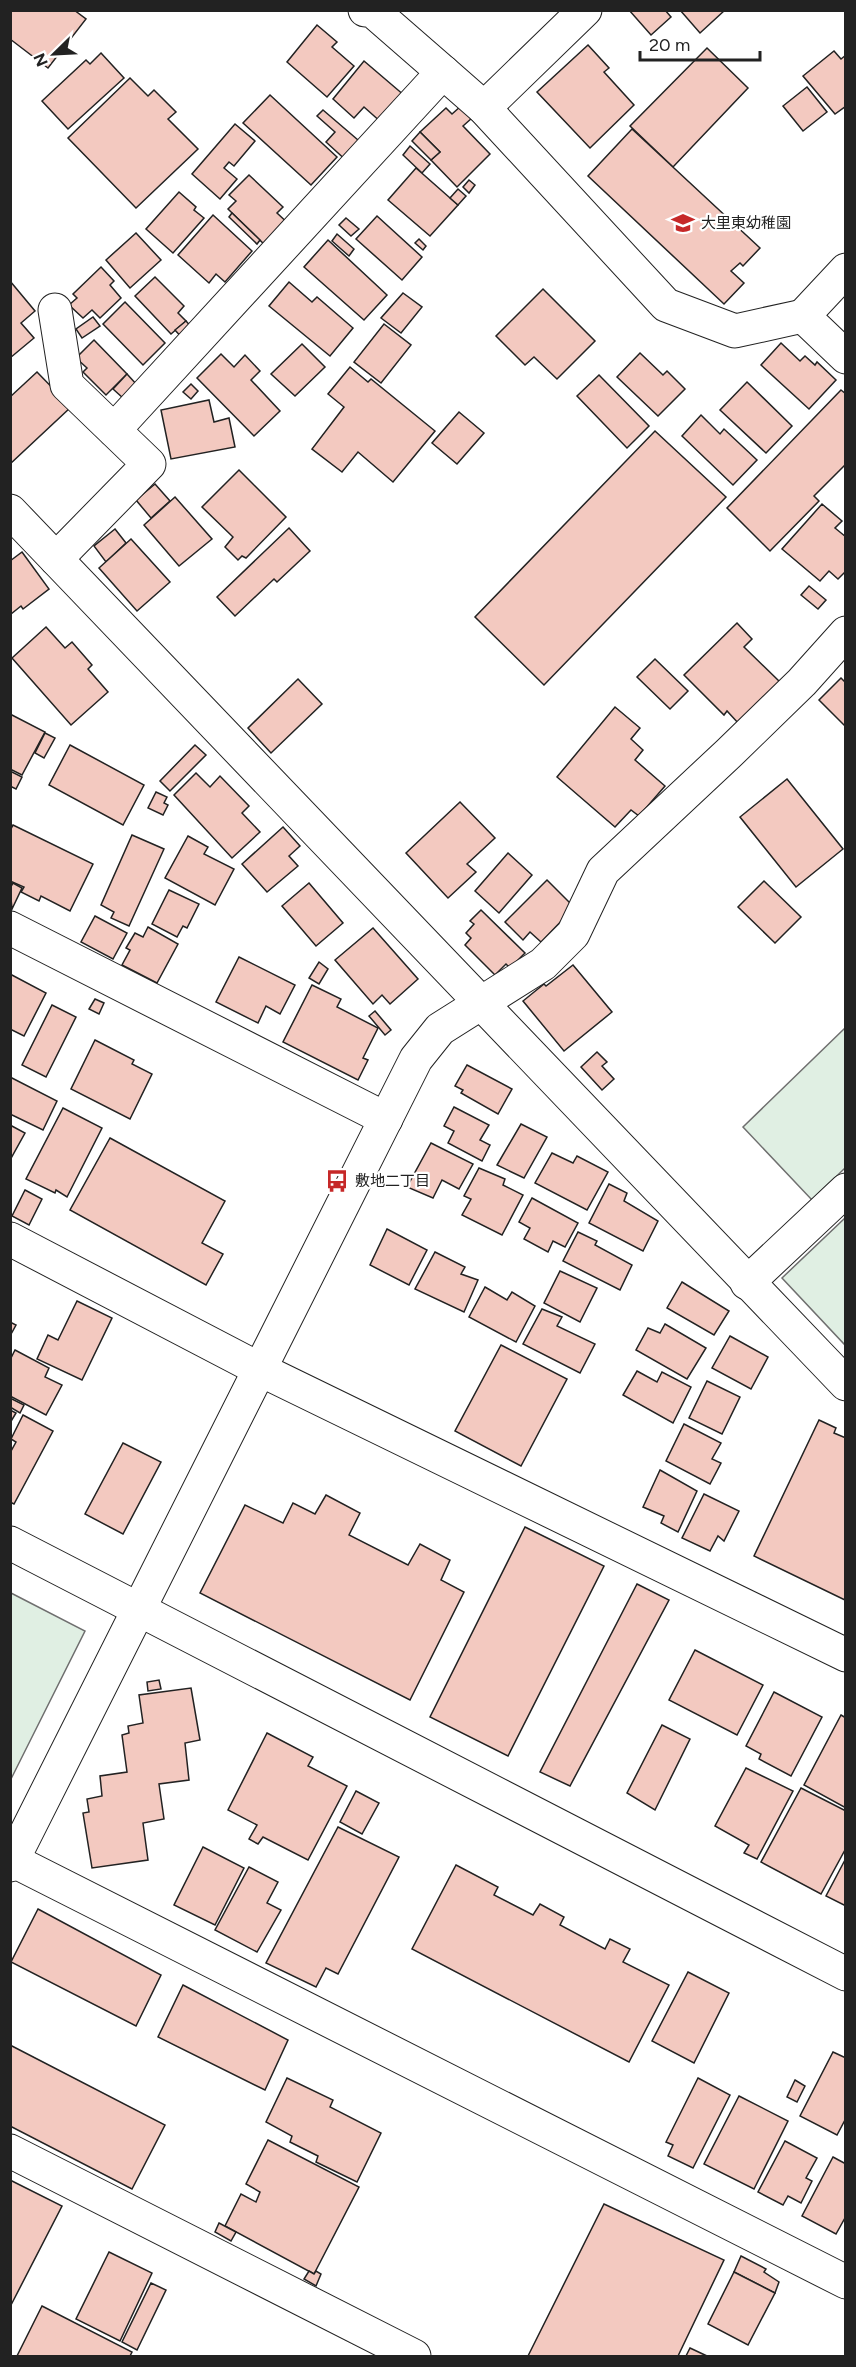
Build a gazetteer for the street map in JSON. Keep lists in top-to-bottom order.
{
  "places": {
    "school or university": ["大里東幼稚園"],
    "bus stop": ["敷地二丁目"]
  },
  "scale_bar": "20 m",
  "north": "bottom left"
}
